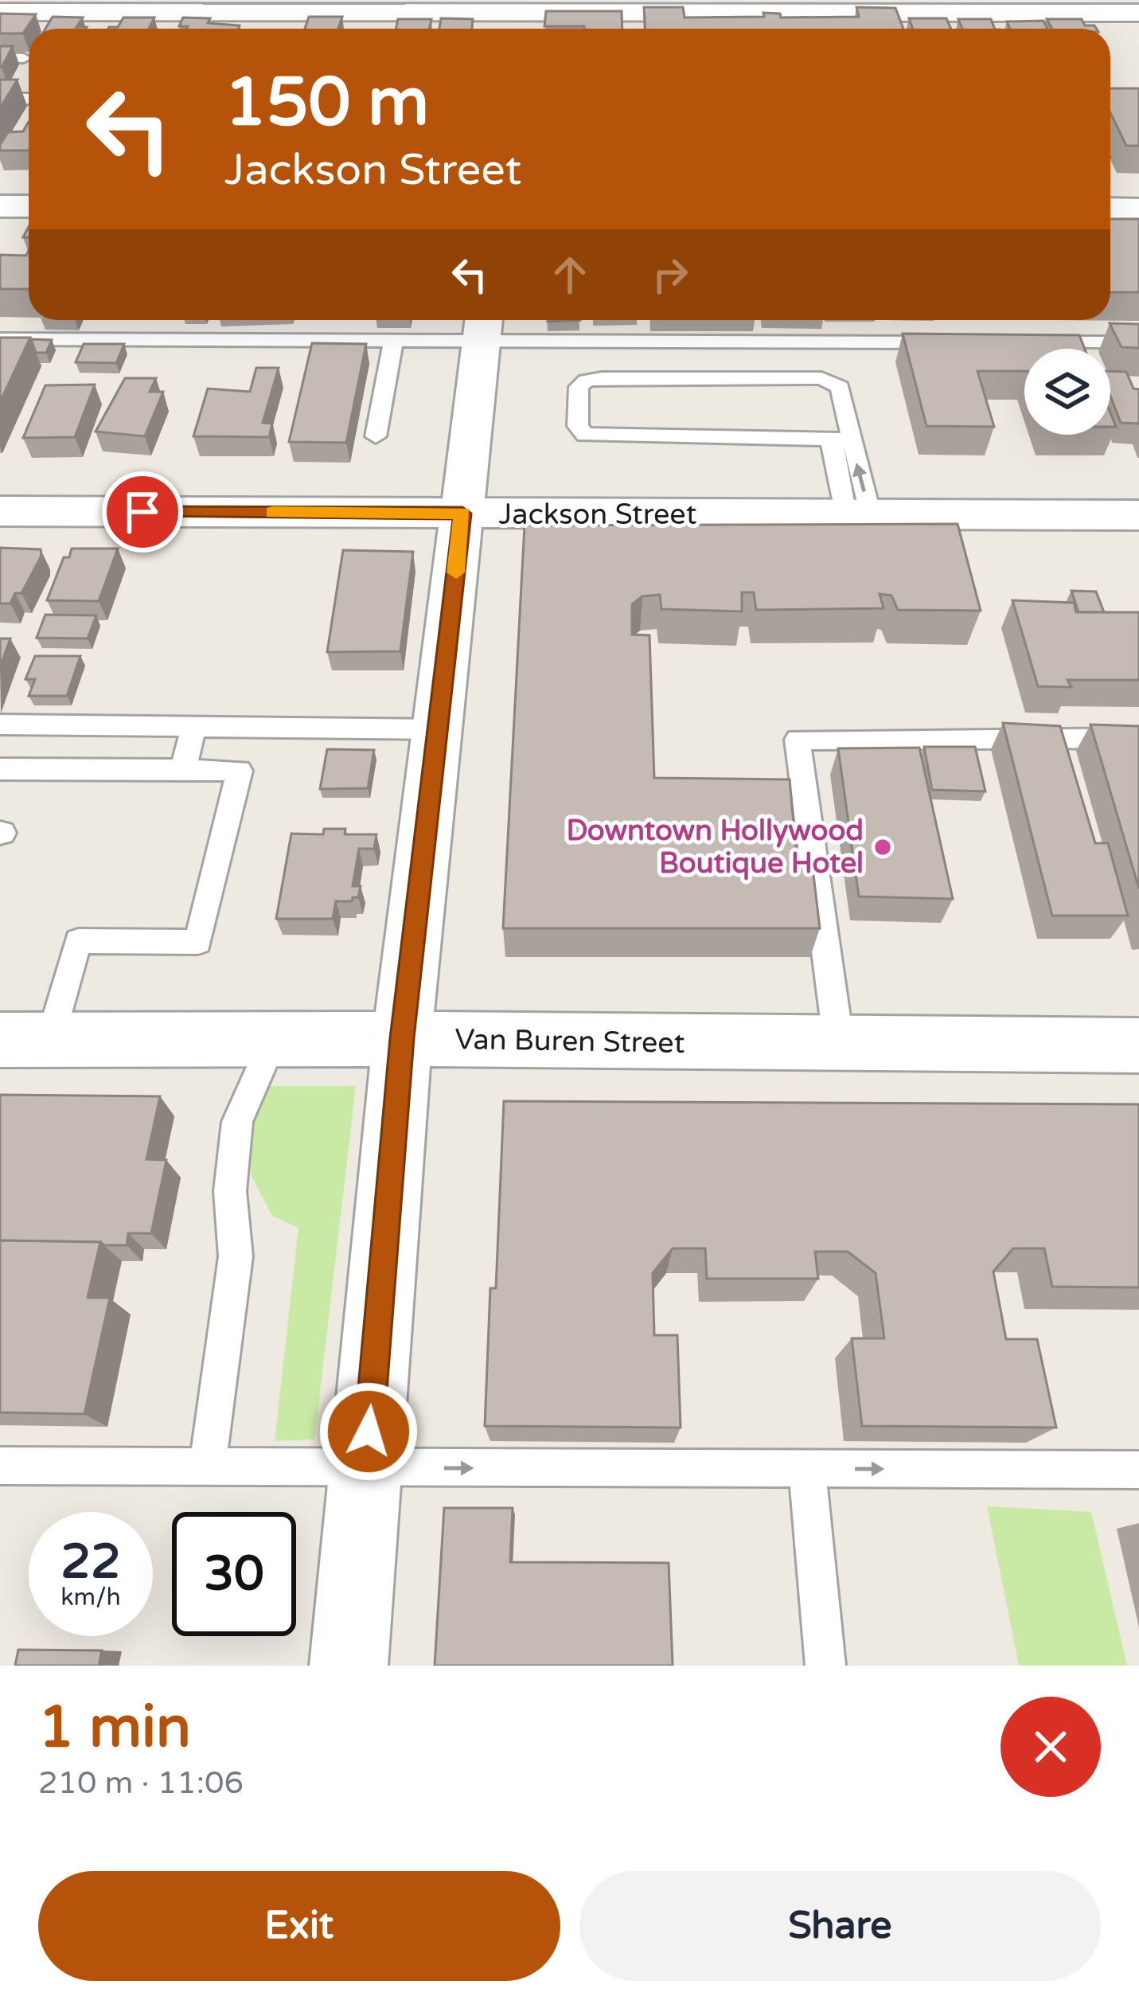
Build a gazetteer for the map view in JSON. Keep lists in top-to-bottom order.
{
  "streets": {
    "street": ["Jackson Street", "Van Buren Street"]
  },
  "places": ["Downtown Hollywood Boutique Hotel"],
  "page": {
    "turn": ["150 m", "Jackson Street"],
    "speed": "22 km/h",
    "limit": "30",
    "heading": ["1 min", "210 m · 11:06"],
    "buttons": ["Exit", "Share"]
  }
}
